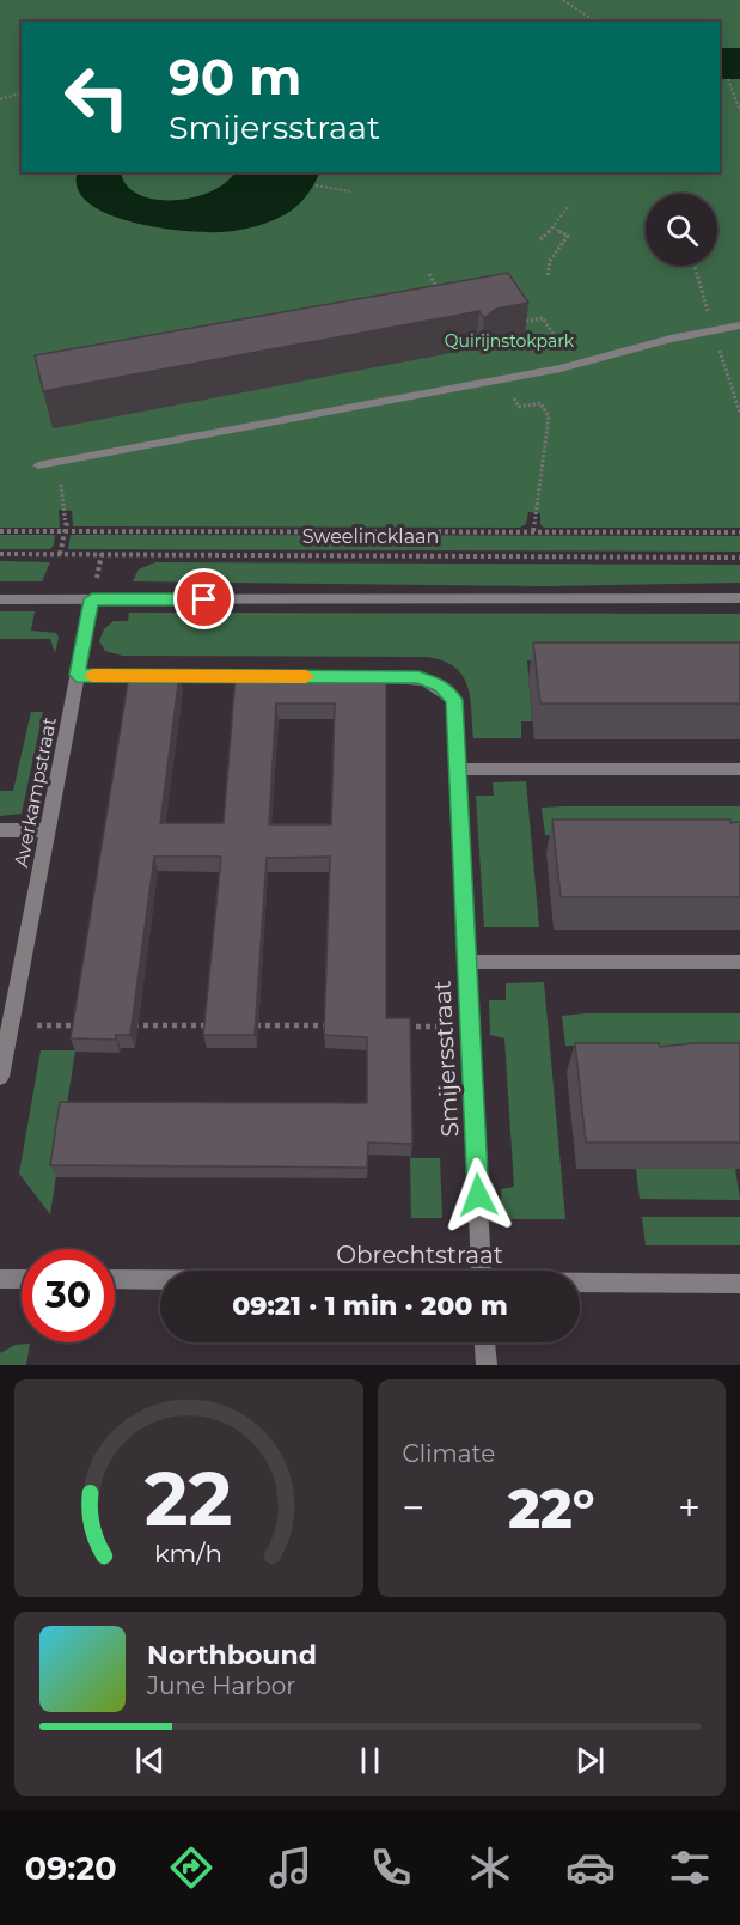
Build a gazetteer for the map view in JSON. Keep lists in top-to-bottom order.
{
  "streets": {
    "street": ["Averkampstraat", "Smijersstraat", "Obrechtstraat"],
    "path": ["Sweelincklaan"]
  },
  "parks": ["Quirijnstokpark"],
  "page": {
    "turn": ["90 m", "Smijersstraat"],
    "limit": "30",
    "trip": "09:21 · 1 min · 200 m",
    "tile": "Climate",
    "heat": ["−", "22°", "+"],
    "song": ["Northbound", "June Harbor"],
    "tabs": "09:20",
    "gauge": ["22", "km/h"]
  }
}
